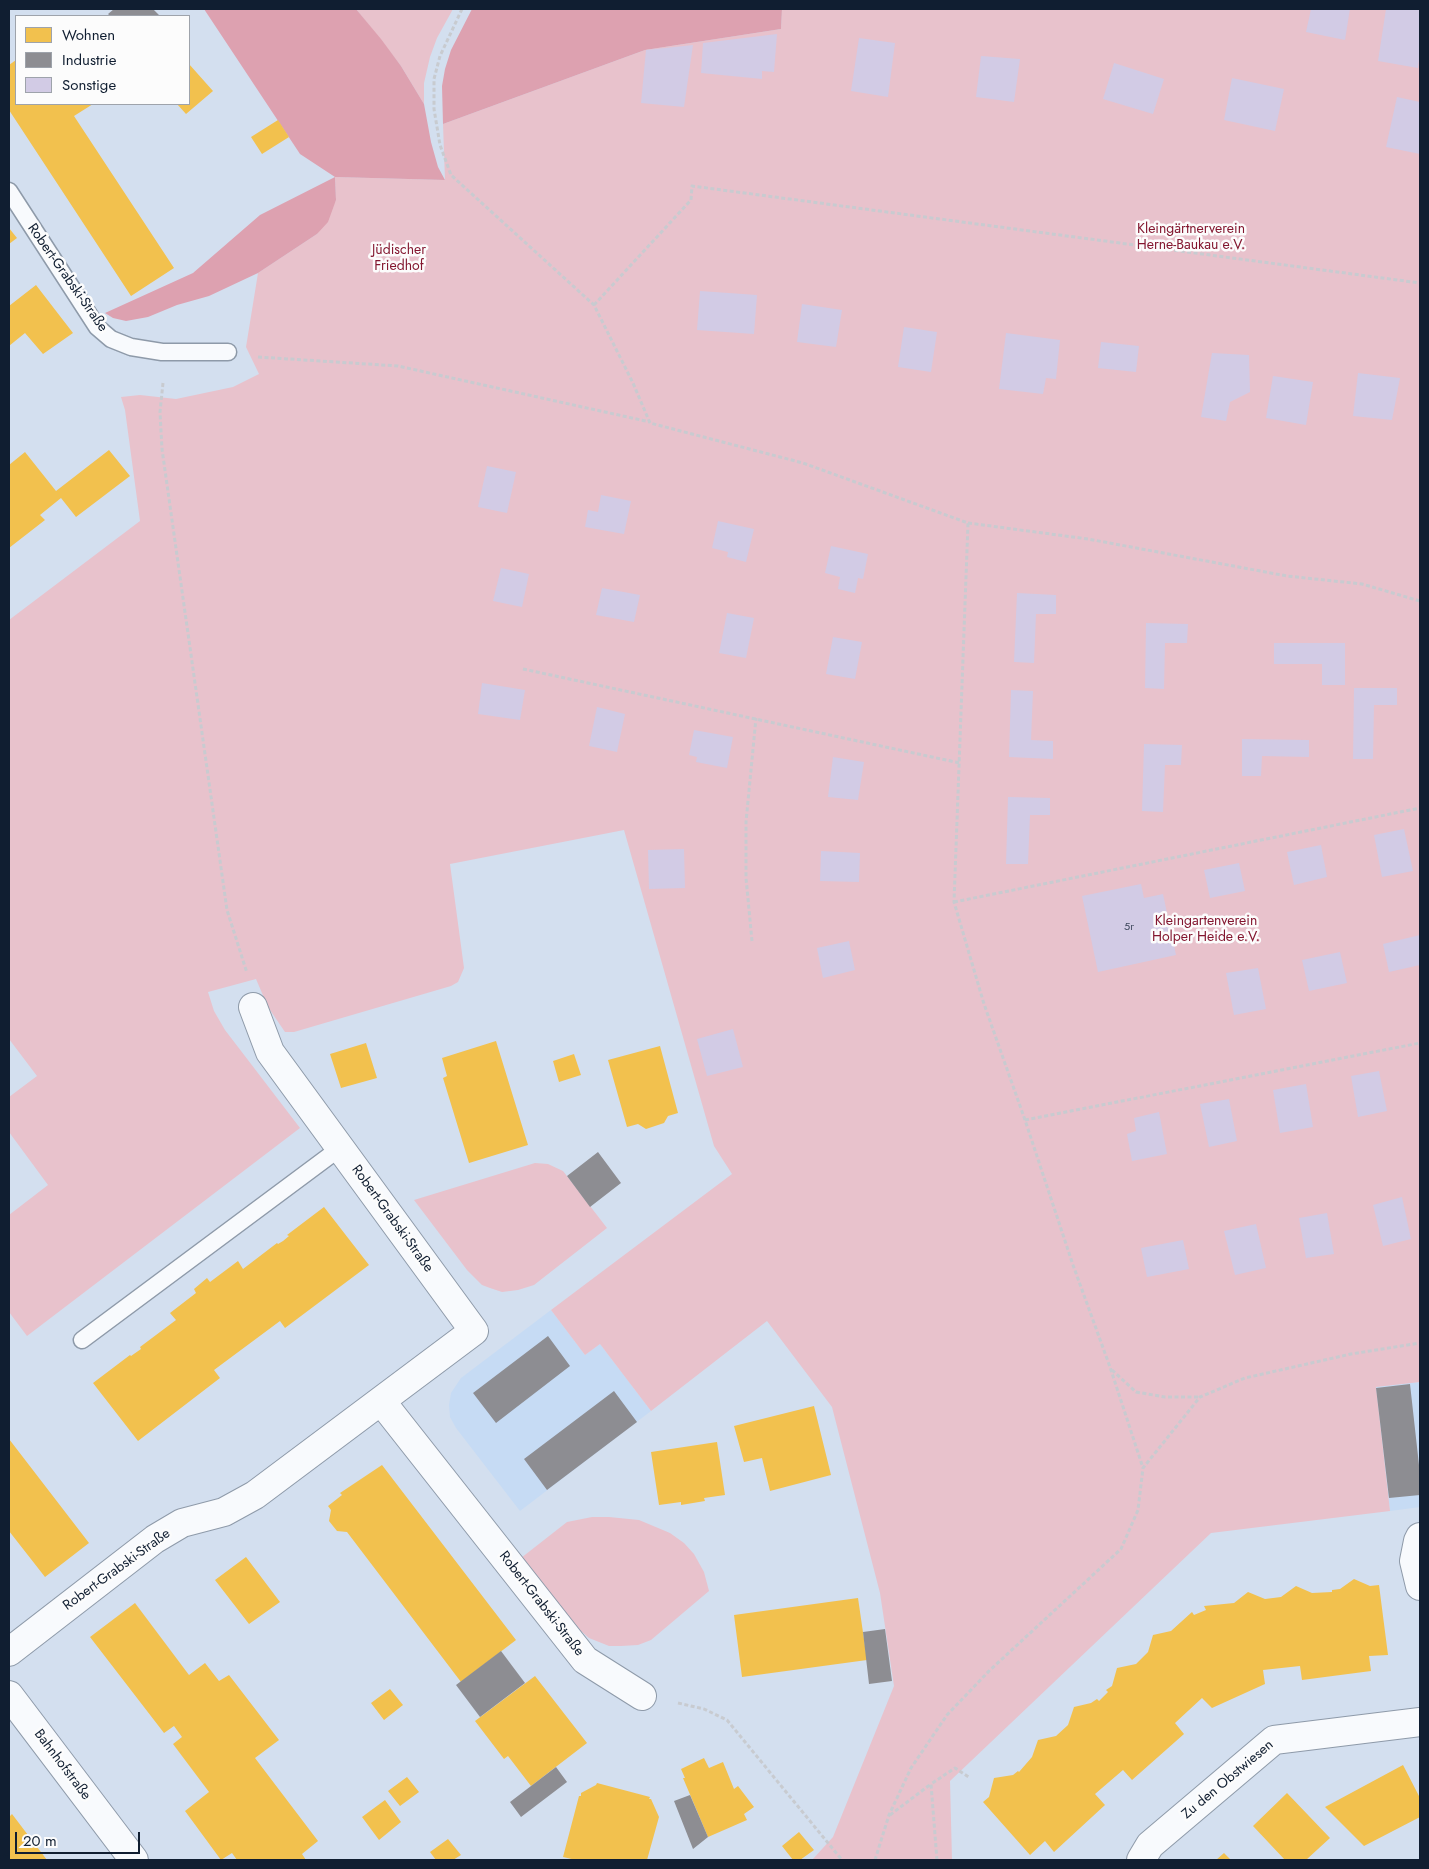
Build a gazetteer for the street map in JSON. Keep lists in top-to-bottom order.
{
  "streets": {
    "street": ["Robert-Grabski-Straße", "Bahnhofstraße", "Zu den Obstwiesen"]
  },
  "parks": ["Kleingärtnerverein Herne-Baukau e.V.", "Jüdischer Friedhof", "Kleingartenverein Holper Heide e.V."],
  "house_numbers": ["5r"],
  "legend": ["Wohnen", "Industrie", "Sonstige"],
  "scale_bar": "20 m"
}
